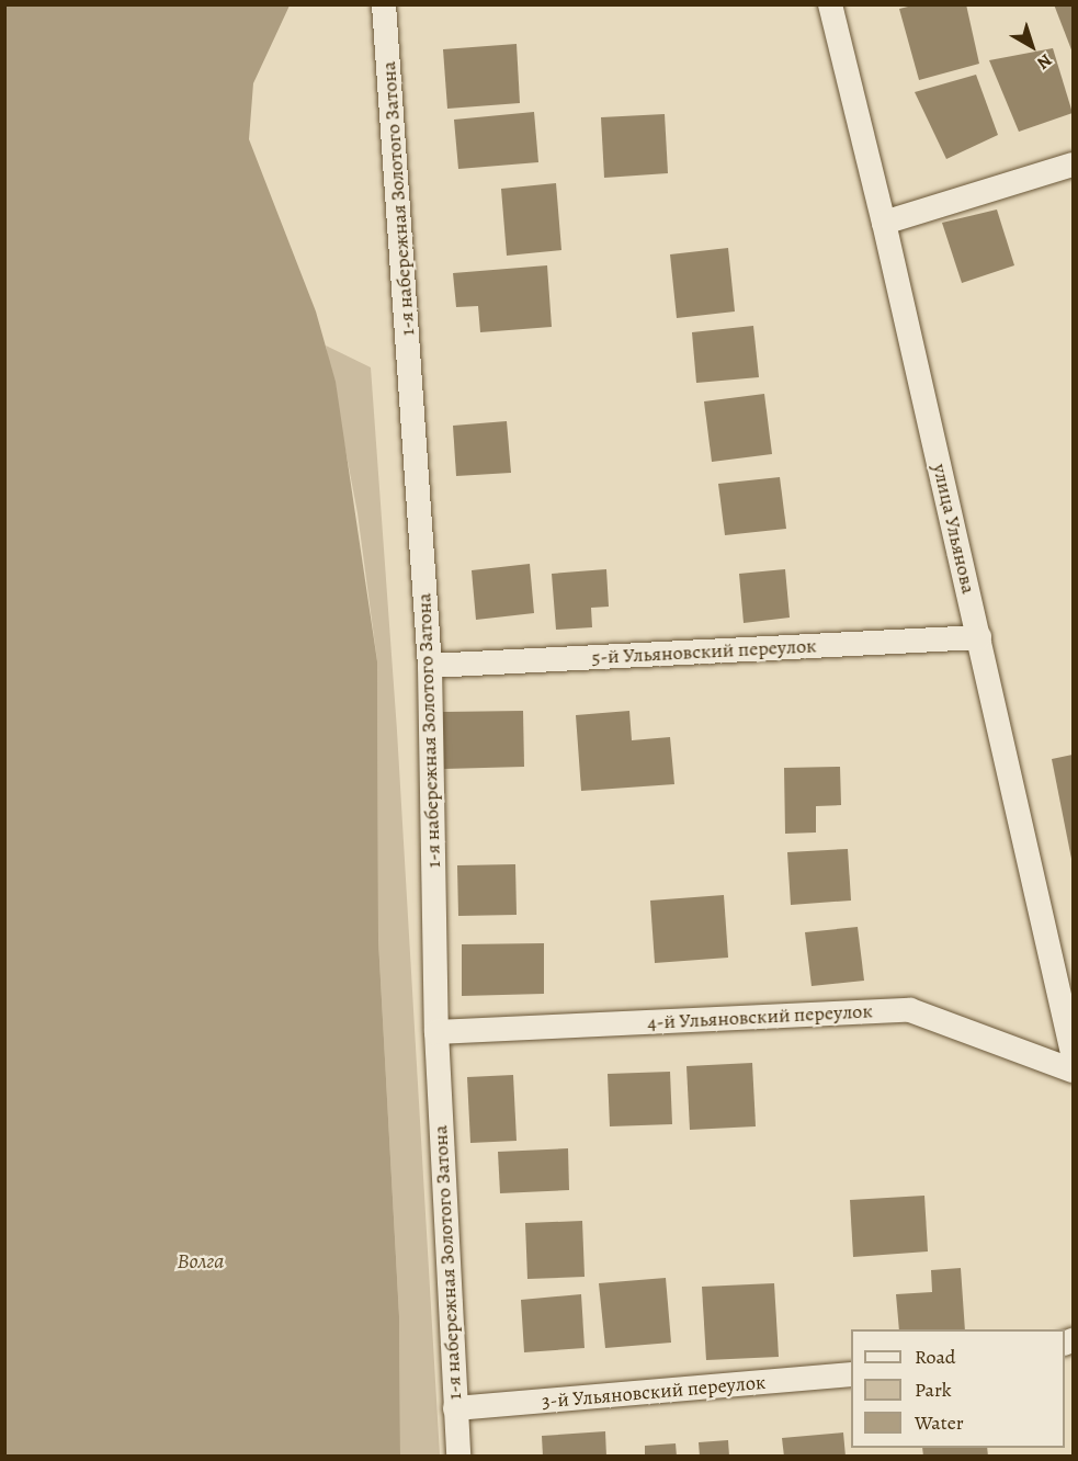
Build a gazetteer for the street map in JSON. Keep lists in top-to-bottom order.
{
  "streets": {
    "street": [
      "1-я набережная Золотого Затона",
      "улица Ульянова",
      "5-й Ульяновский переулок",
      "4-й Ульяновский переулок",
      "3-й Ульяновский переулок"
    ]
  },
  "crossings": [
    ["1-я набережная Золотого Затона", "5-й Ульяновский переулок"],
    ["1-я набережная Золотого Затона", "4-й Ульяновский переулок"],
    ["1-я набережная Золотого Затона", "3-й Ульяновский переулок"],
    ["улица Ульянова", "5-й Ульяновский переулок"]
  ],
  "water": ["Волга"],
  "legend": ["Road", "Park", "Water"],
  "north": "bottom right"
}
